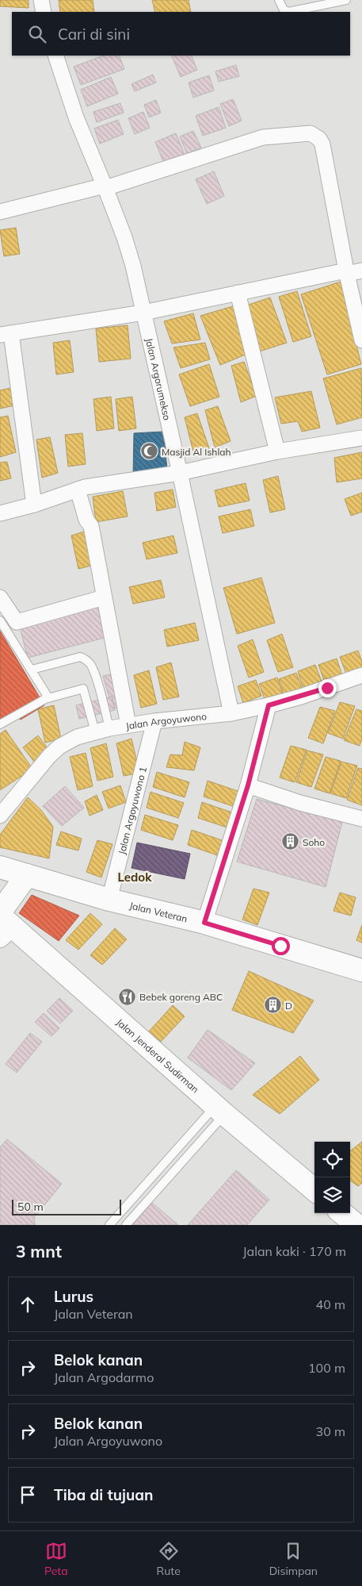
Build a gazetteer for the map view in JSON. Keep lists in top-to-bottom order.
{
  "streets": {
    "main road": ["Jalan Veteran", "Jalan Jenderal Sudirman"],
    "street": ["Jalan Argorumekso", "Jalan Argoyuwono", "Jalan Argoyuwono 1"]
  },
  "crossings": [
    ["Jalan Argorumekso", "Jalan Argoyuwono"],
    ["Jalan Argoyuwono", "Jalan Argoyuwono 1"],
    ["Jalan Argoyuwono 1", "Jalan Veteran"]
  ],
  "districts": ["Ledok"],
  "places": {
    "mosque": ["Masjid Al Ishlah"],
    "building": ["Soho", "D"],
    "restaurant": ["Bebek goreng ABC"]
  },
  "scale_bar": "50 m",
  "page": {
    "search": "Cari di sini",
    "scale": "50 m",
    "heading": ["3 mnt", "Jalan kaki · 170 m"],
    "list": [
      ["Lurus", "Jalan Veteran", "40 m"],
      ["Belok kanan", "Jalan Argodarmo", "100 m"],
      ["Belok kanan", "Jalan Argoyuwono", "30 m"],
      "Tiba di tujuan"
    ],
    "nav": ["Peta", "Rute", "Disimpan"]
  }
}
